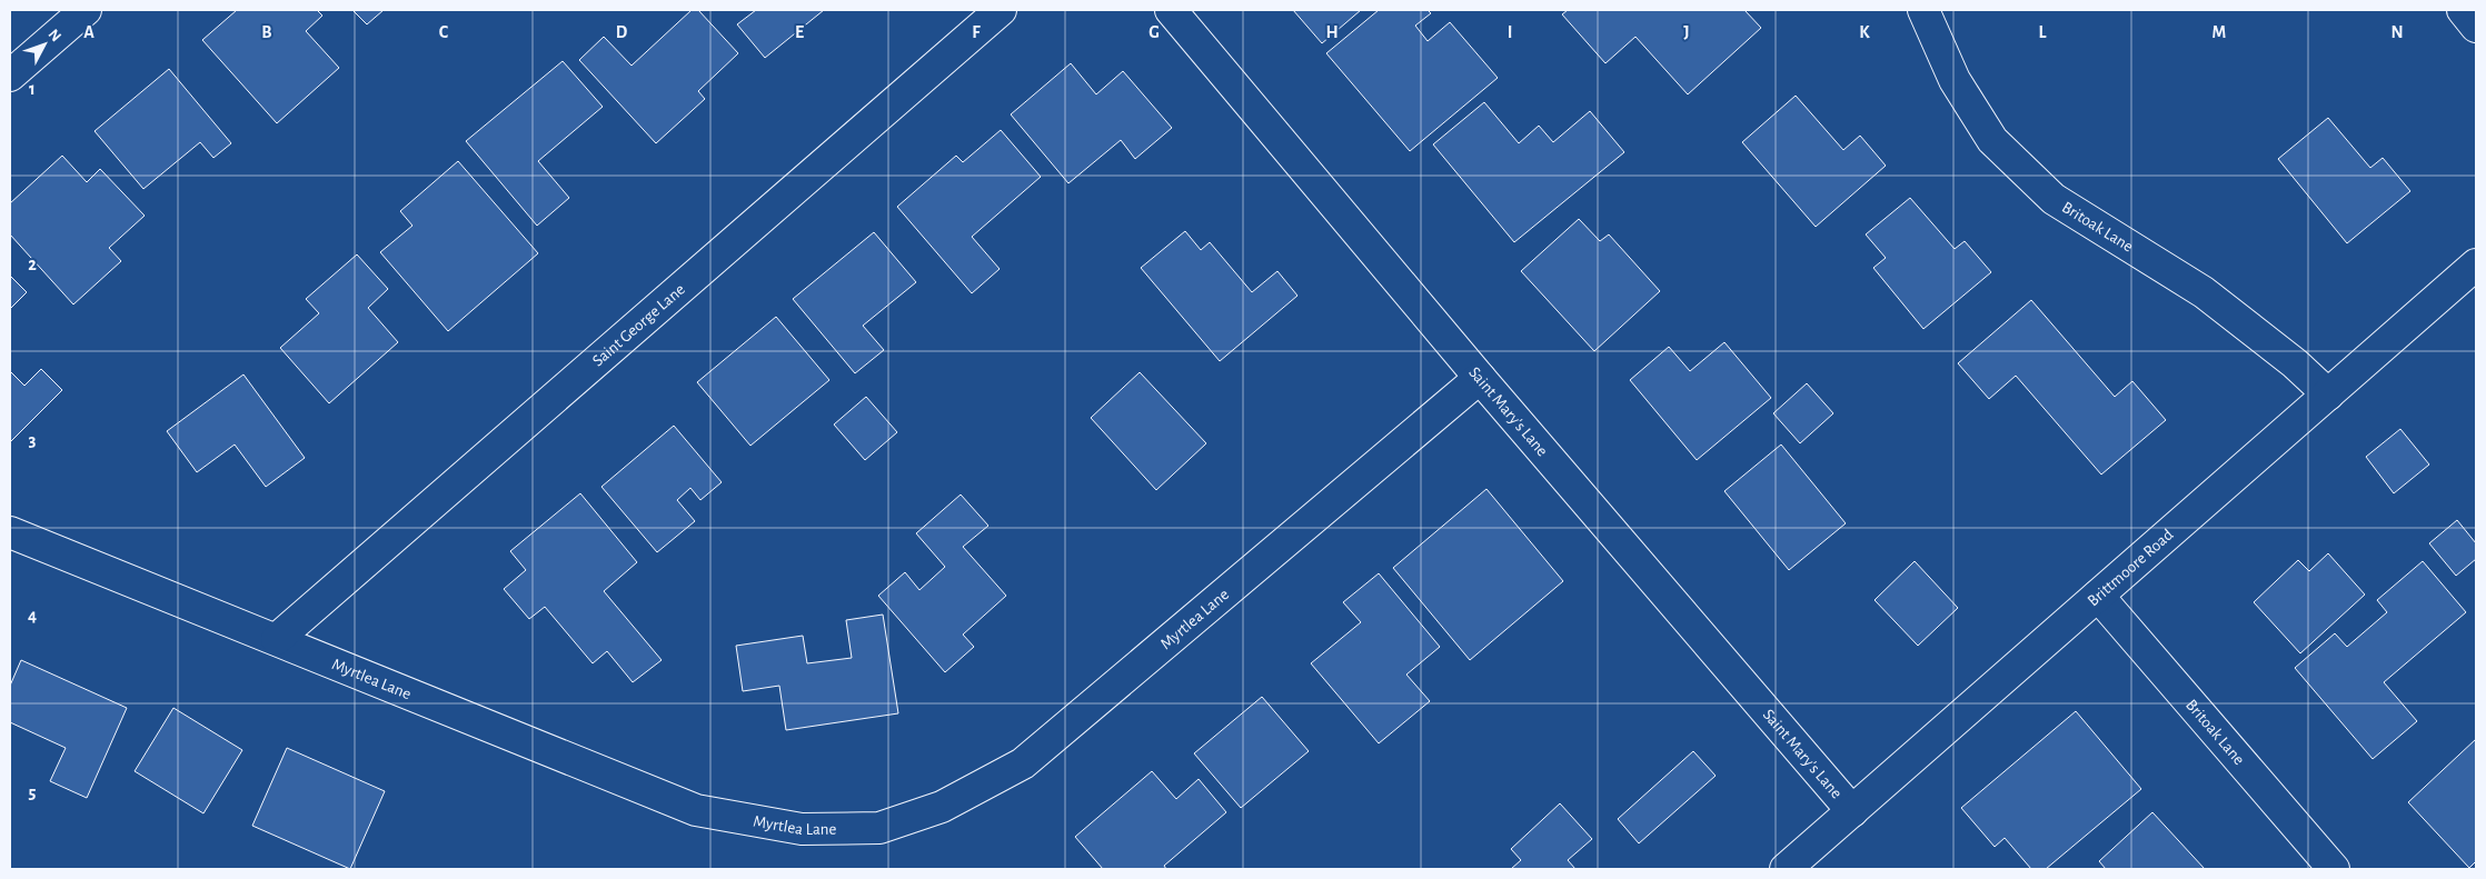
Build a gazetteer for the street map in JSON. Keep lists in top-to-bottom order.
{
  "streets": {
    "street": [
      "Britoak Lane",
      "Saint George Lane",
      "Saint Mary's Lane",
      "Brittmoore Road",
      "Myrtlea Lane"
    ]
  },
  "crossings": [
    ["Britoak Lane", "Brittmoore Road"],
    ["Saint George Lane", "Myrtlea Lane"],
    ["Saint Mary's Lane", "Brittmoore Road"],
    ["Saint Mary's Lane", "Myrtlea Lane"]
  ],
  "north": "top right",
  "grid": {
    "columns": [
      "A",
      "B",
      "C",
      "D",
      "E",
      "F",
      "G",
      "H",
      "I",
      "J",
      "K",
      "L",
      "M",
      "N"
    ],
    "rows": [
      "1",
      "2",
      "3",
      "4",
      "5"
    ]
  }
}
